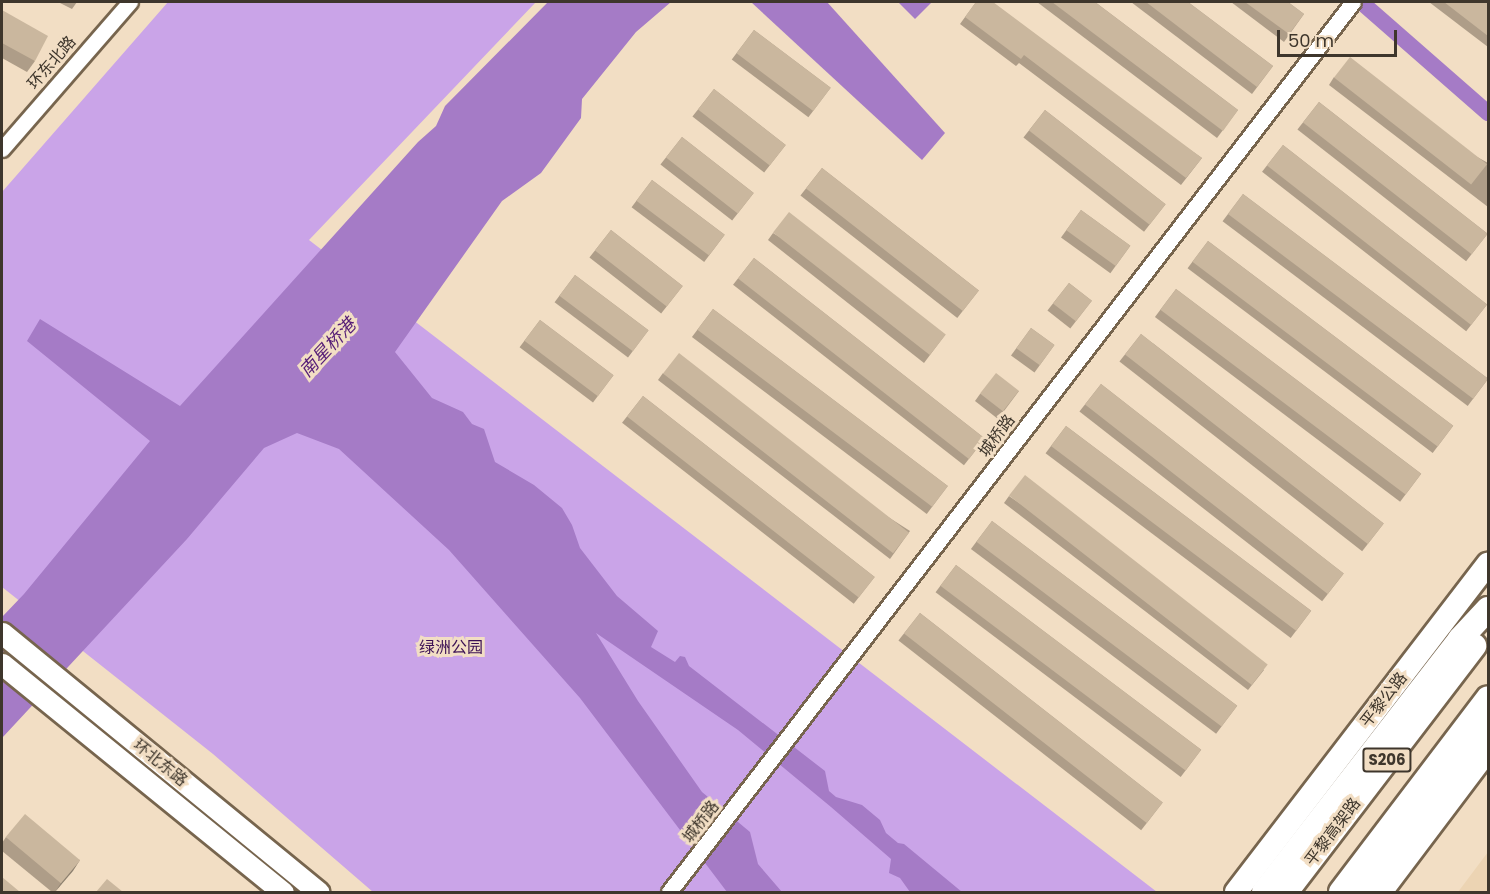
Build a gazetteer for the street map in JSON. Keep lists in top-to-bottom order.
{
  "streets": {
    "highway": ["S206", "平黎高架路"],
    "main road": ["平黎公路", "环北东路"],
    "street": ["环东北路", "城桥路"]
  },
  "water": ["南星桥港"],
  "parks": ["绿洲公园"],
  "scale_bar": "50 m"
}
